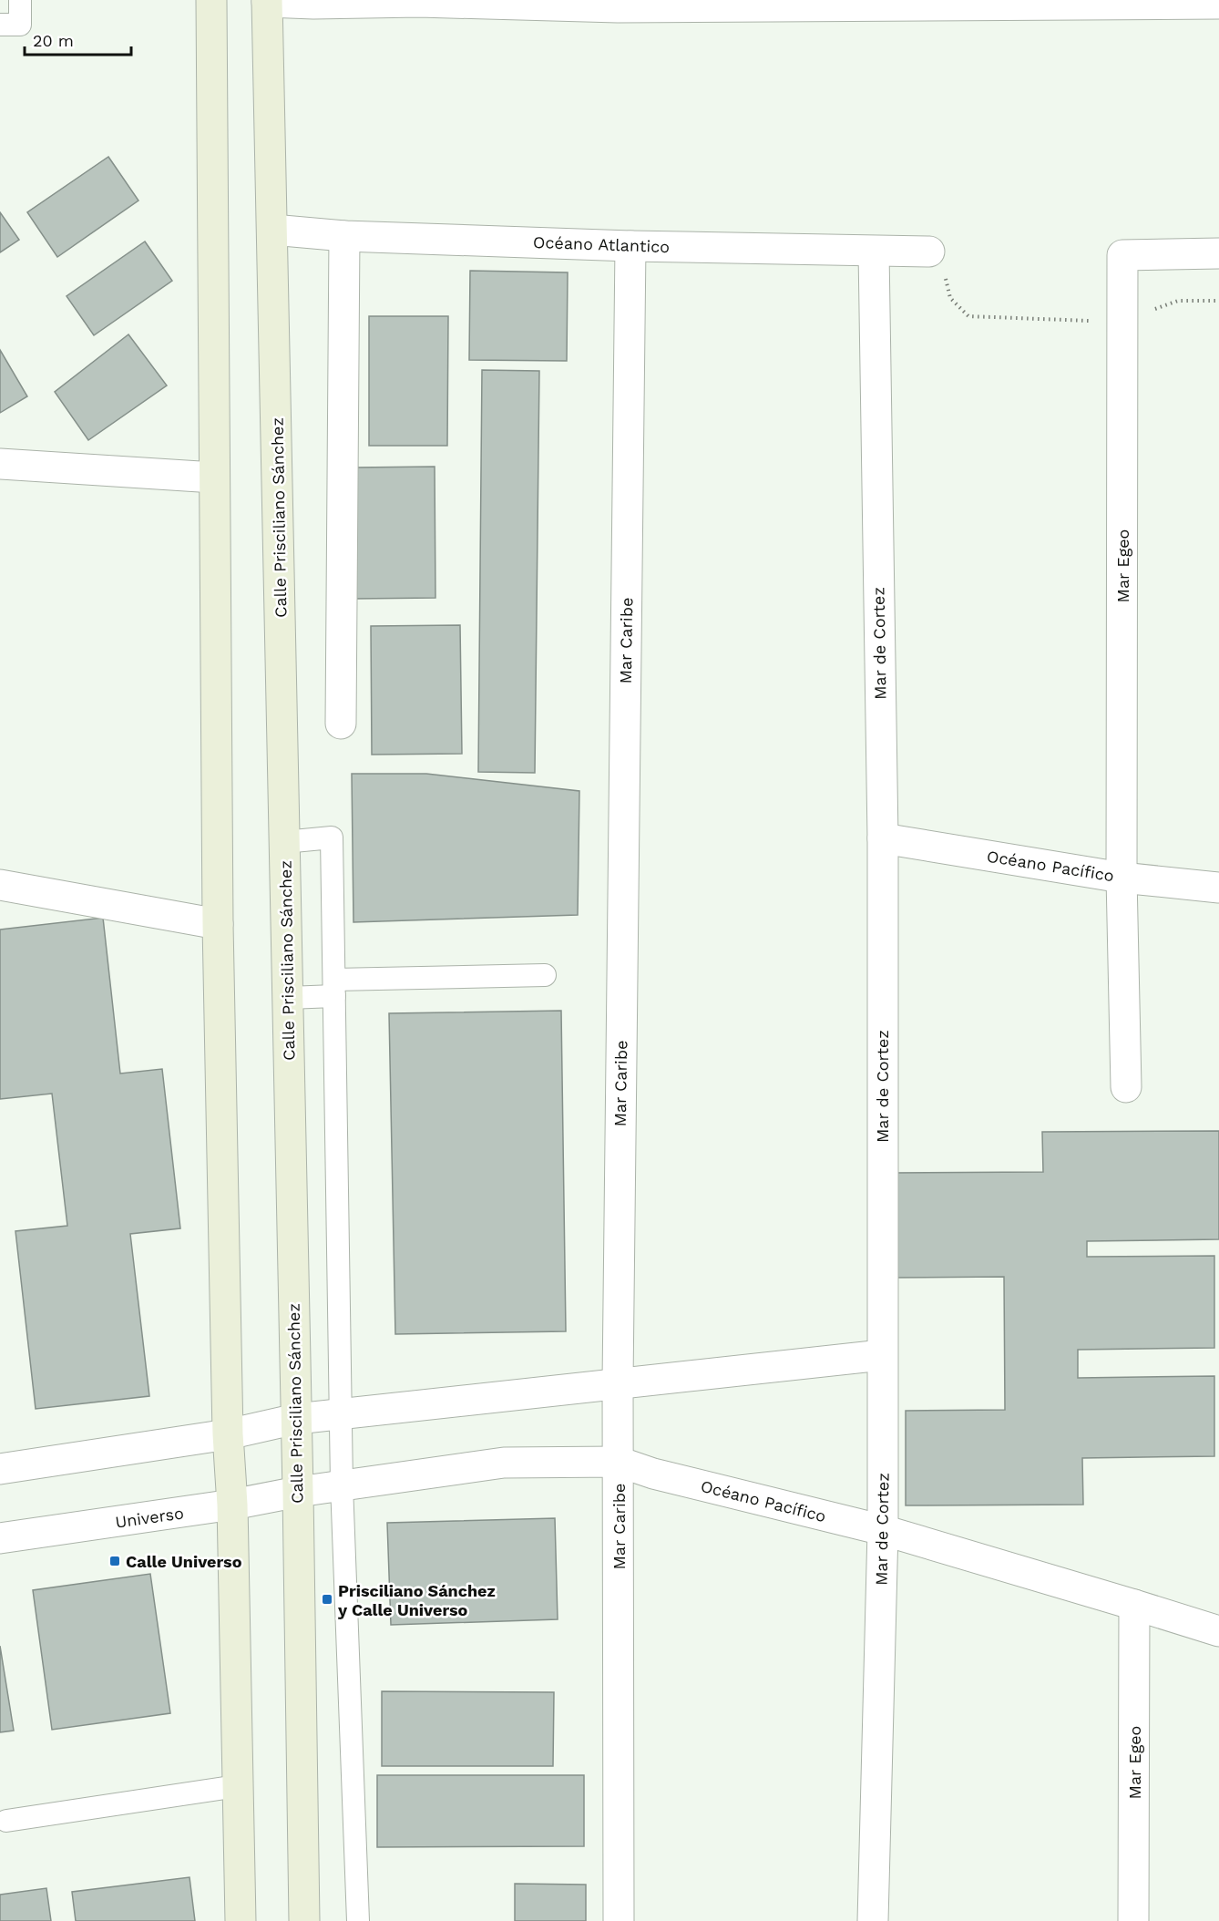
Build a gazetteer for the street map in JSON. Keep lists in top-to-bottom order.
{
  "streets": {
    "main road": ["Calle Prisciliano Sánchez"],
    "street": [
      "Océano Atlantico",
      "Mar Egeo",
      "Mar Caribe",
      "Mar de Cortez",
      "Océano Pacífico",
      "Universo"
    ]
  },
  "crossings": [
    ["Océano Atlantico", "Calle Prisciliano Sánchez"],
    ["Océano Atlantico", "Mar Caribe"],
    ["Océano Atlantico", "Mar de Cortez"],
    ["Calle Prisciliano Sánchez", "Océano Pacífico"],
    ["Calle Prisciliano Sánchez", "Universo"],
    ["Mar Egeo", "Océano Pacífico"],
    ["Mar Caribe", "Océano Pacífico"],
    ["Mar de Cortez", "Océano Pacífico"],
    ["Océano Pacífico", "Universo"]
  ],
  "places": {
    "transit": ["Calle Universo", "Prisciliano Sánchez y Calle Universo"]
  },
  "scale_bar": "20 m"
}
